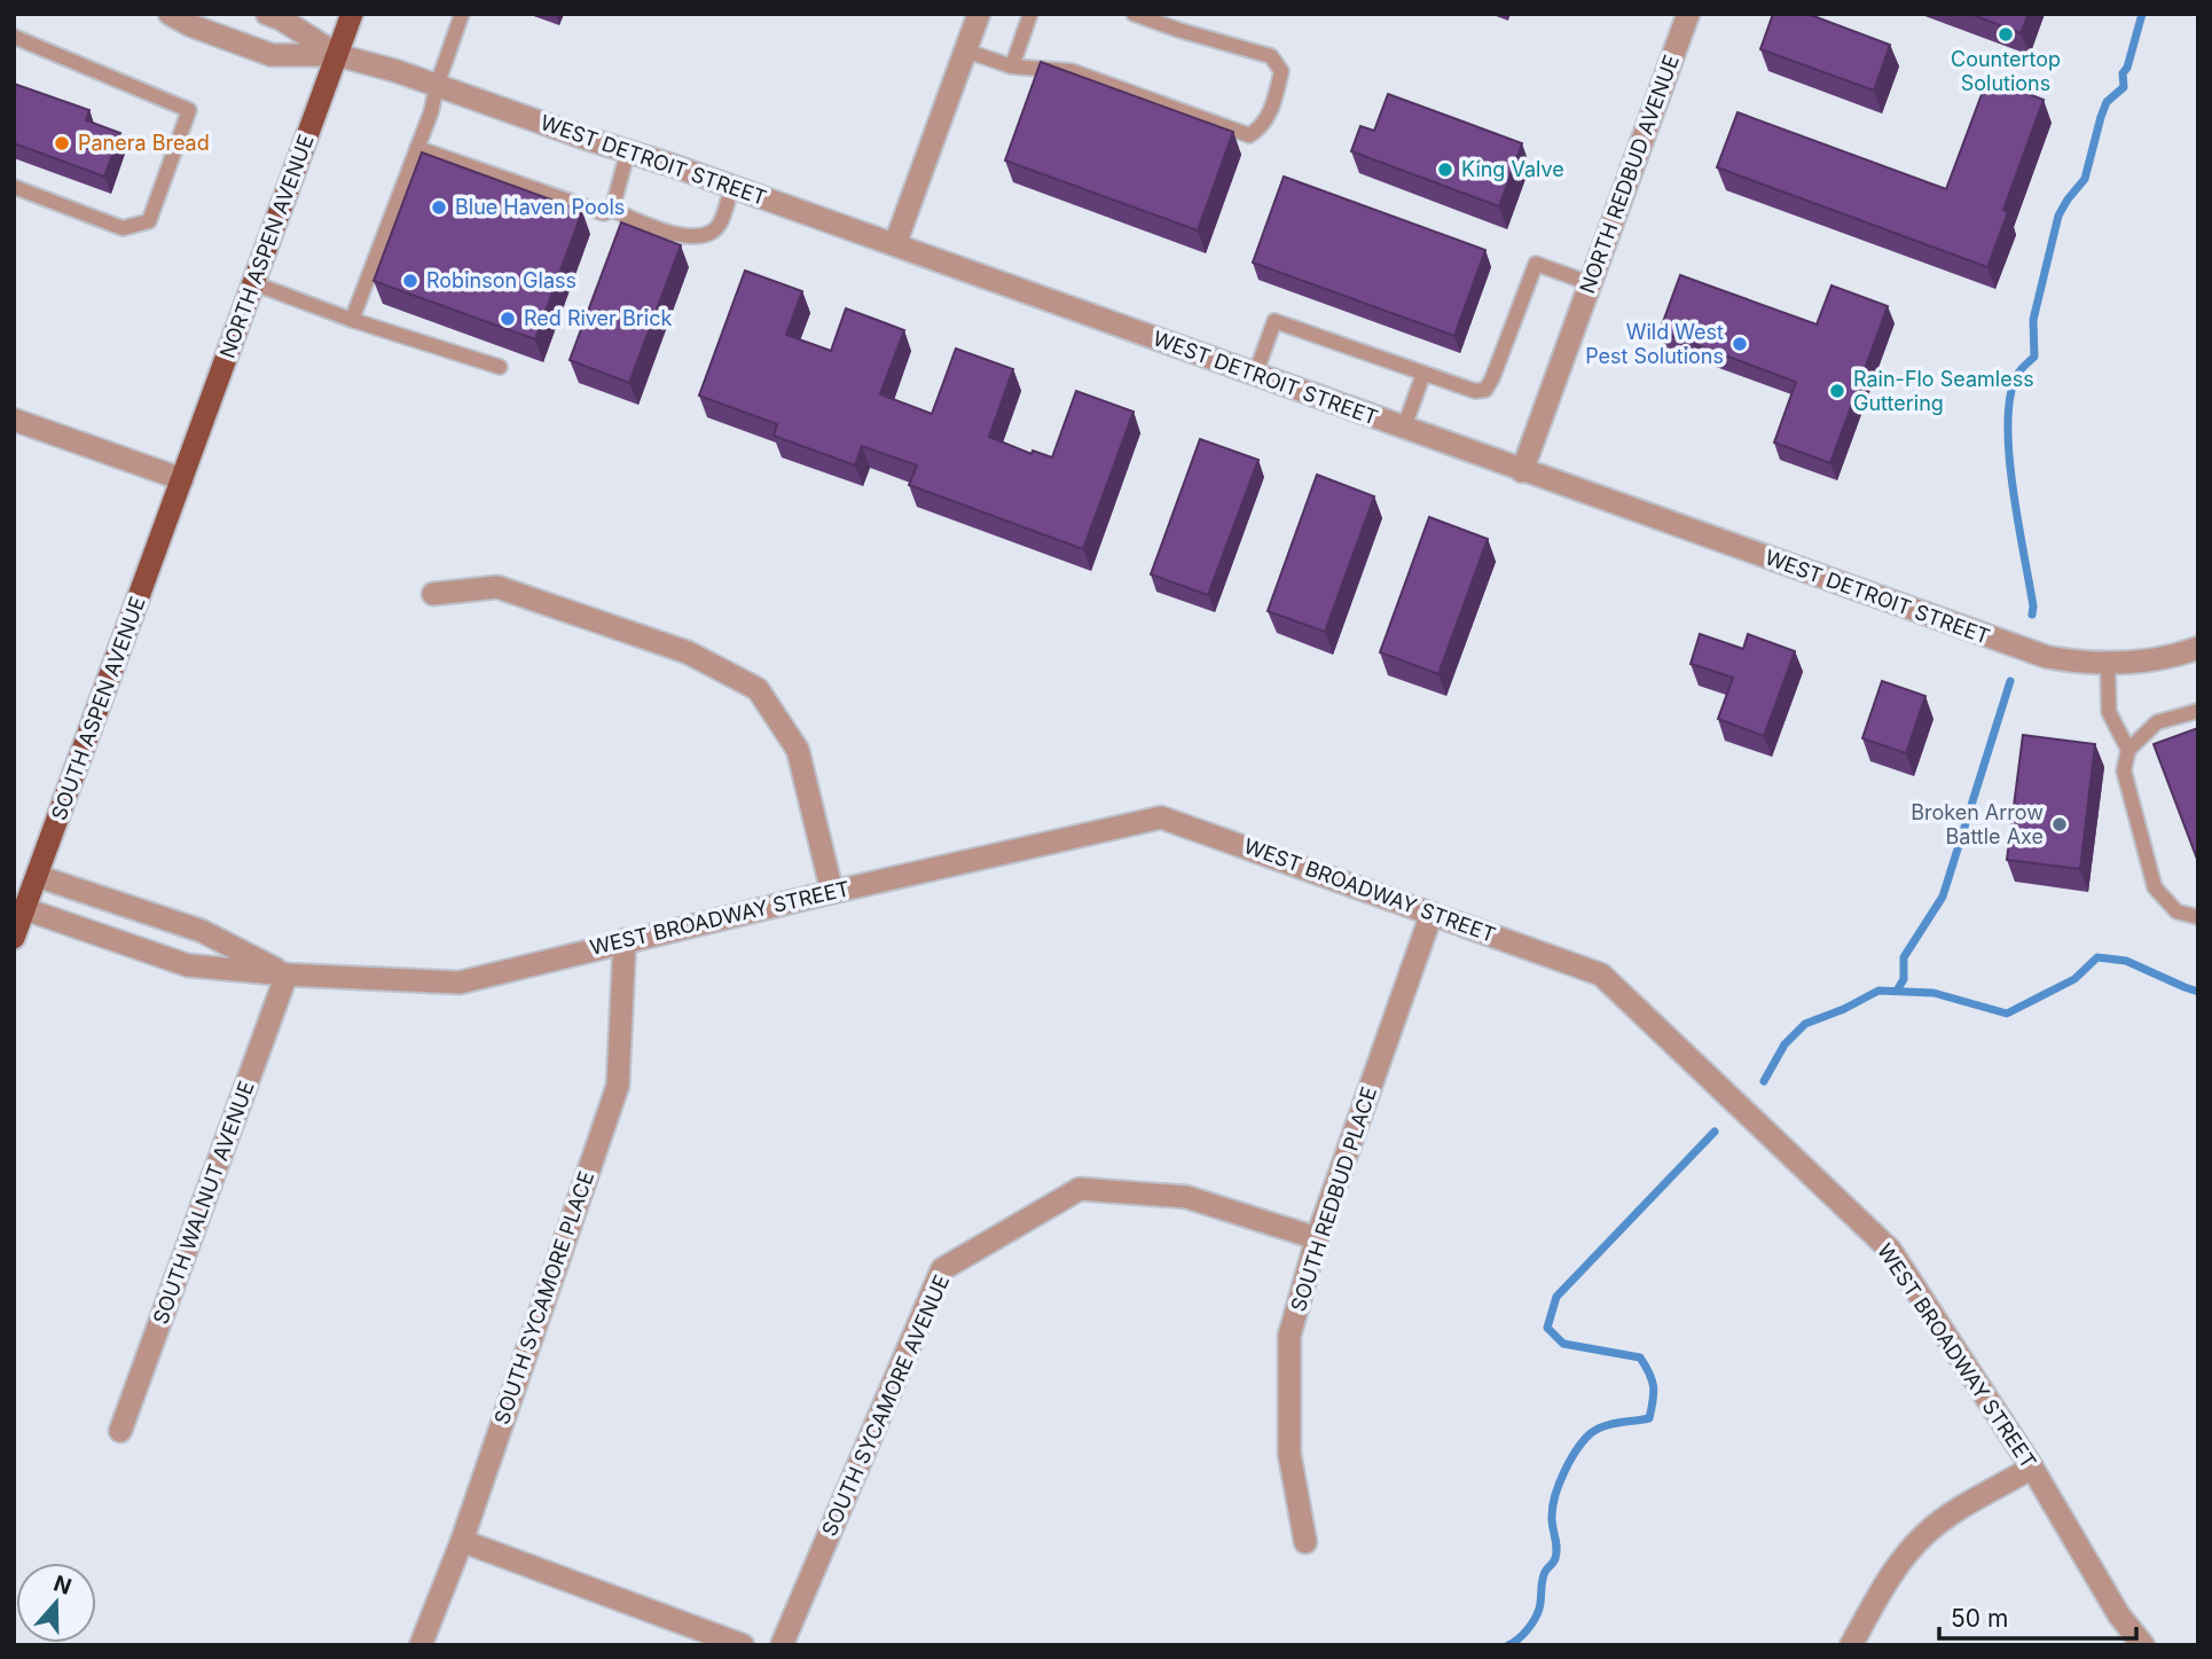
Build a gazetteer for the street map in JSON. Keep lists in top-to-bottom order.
{
  "streets": {
    "main road": ["NORTH ASPEN AVENUE", "SOUTH ASPEN AVENUE"],
    "street": [
      "WEST DETROIT STREET",
      "NORTH REDBUD AVENUE",
      "WEST BROADWAY STREET",
      "SOUTH REDBUD PLACE",
      "SOUTH WALNUT AVENUE",
      "SOUTH SYCAMORE PLACE",
      "SOUTH SYCAMORE AVENUE"
    ]
  },
  "crossings": [
    ["WEST DETROIT STREET", "NORTH REDBUD AVENUE"],
    ["WEST DETROIT STREET", "NORTH ASPEN AVENUE"],
    ["NORTH ASPEN AVENUE", "SOUTH ASPEN AVENUE"],
    ["SOUTH ASPEN AVENUE", "WEST BROADWAY STREET"],
    ["WEST BROADWAY STREET", "SOUTH REDBUD PLACE"],
    ["WEST BROADWAY STREET", "SOUTH WALNUT AVENUE"],
    ["WEST BROADWAY STREET", "SOUTH SYCAMORE PLACE"],
    ["SOUTH REDBUD PLACE", "SOUTH SYCAMORE AVENUE"]
  ],
  "places": [
    "Countertop Solutions",
    "Panera Bread",
    "King Valve",
    "Blue Haven Pools",
    "Robinson Glass",
    "Red River Brick",
    "Wild West Pest Solutions",
    "Rain-Flo Seamless Guttering",
    "Broken Arrow Battle Axe"
  ],
  "scale_bar": "50 m",
  "north": "top"
}
